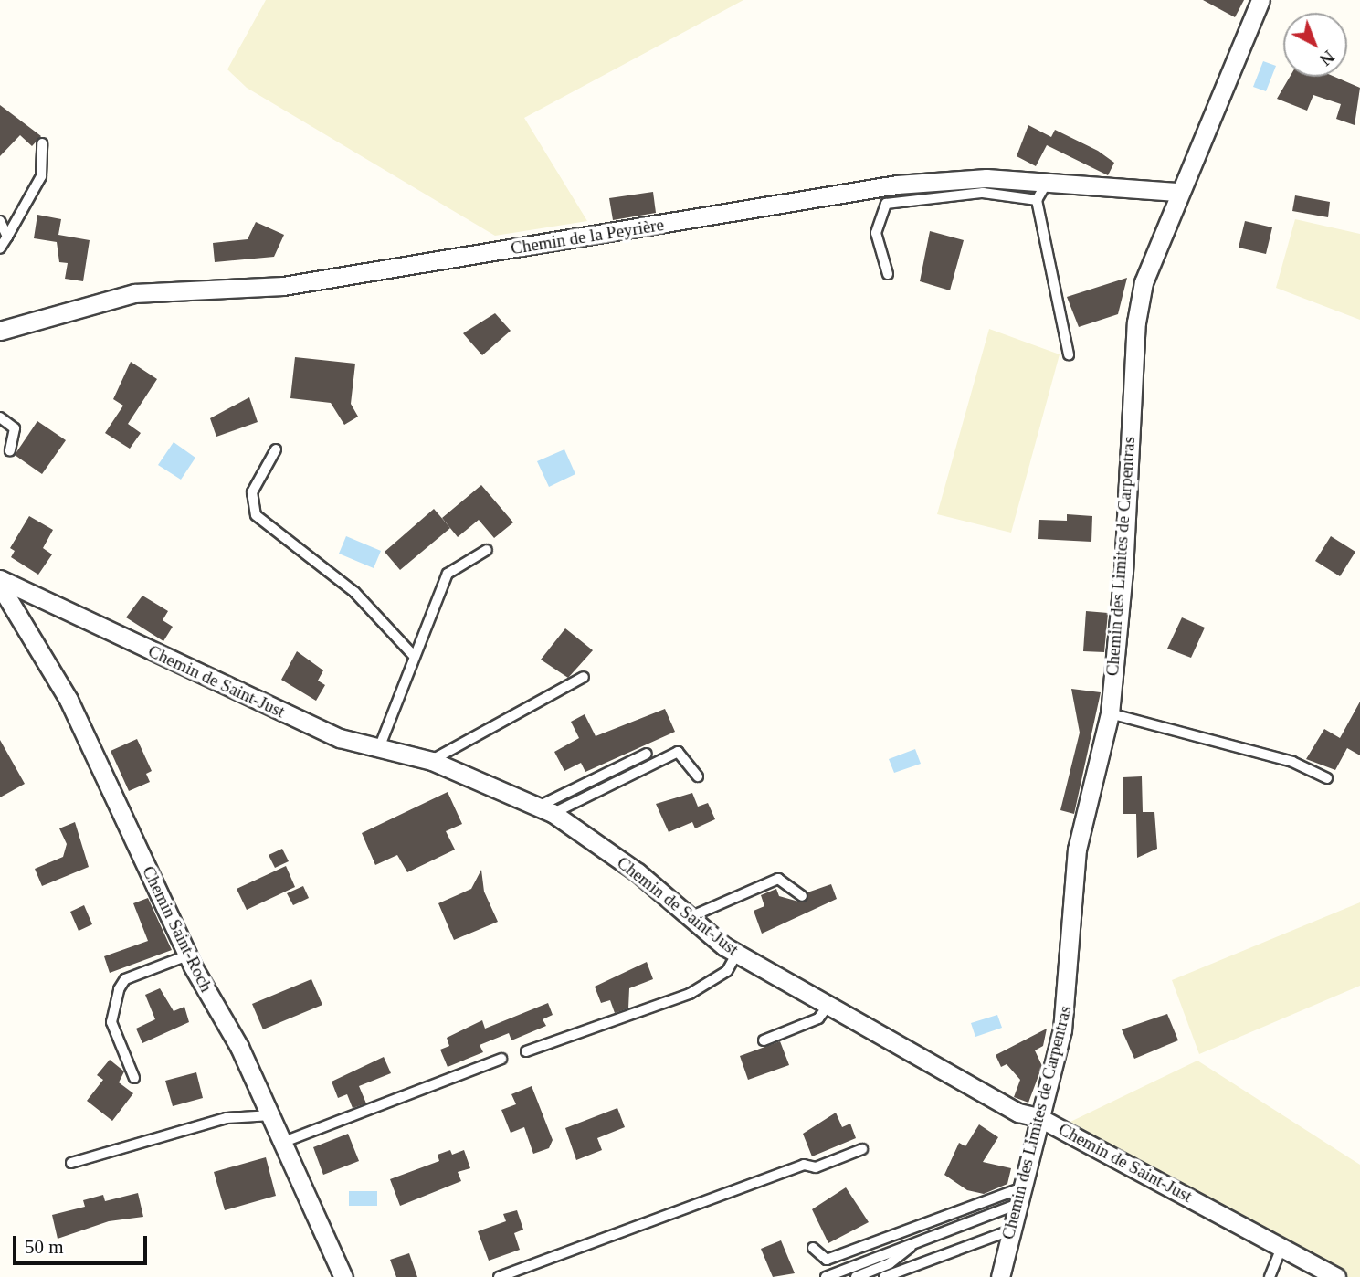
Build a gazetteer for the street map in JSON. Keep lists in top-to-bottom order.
{
  "streets": {
    "street": [
      "Chemin de la Peyrière",
      "Chemin des Limites de Carpentras",
      "Chemin de Saint-Just",
      "Chemin Saint-Roch"
    ]
  },
  "crossings": [
    ["Chemin de la Peyrière", "Chemin des Limites de Carpentras"],
    ["Chemin des Limites de Carpentras", "Chemin de Saint-Just"]
  ],
  "scale_bar": "50 m",
  "north": "bottom right"
}
